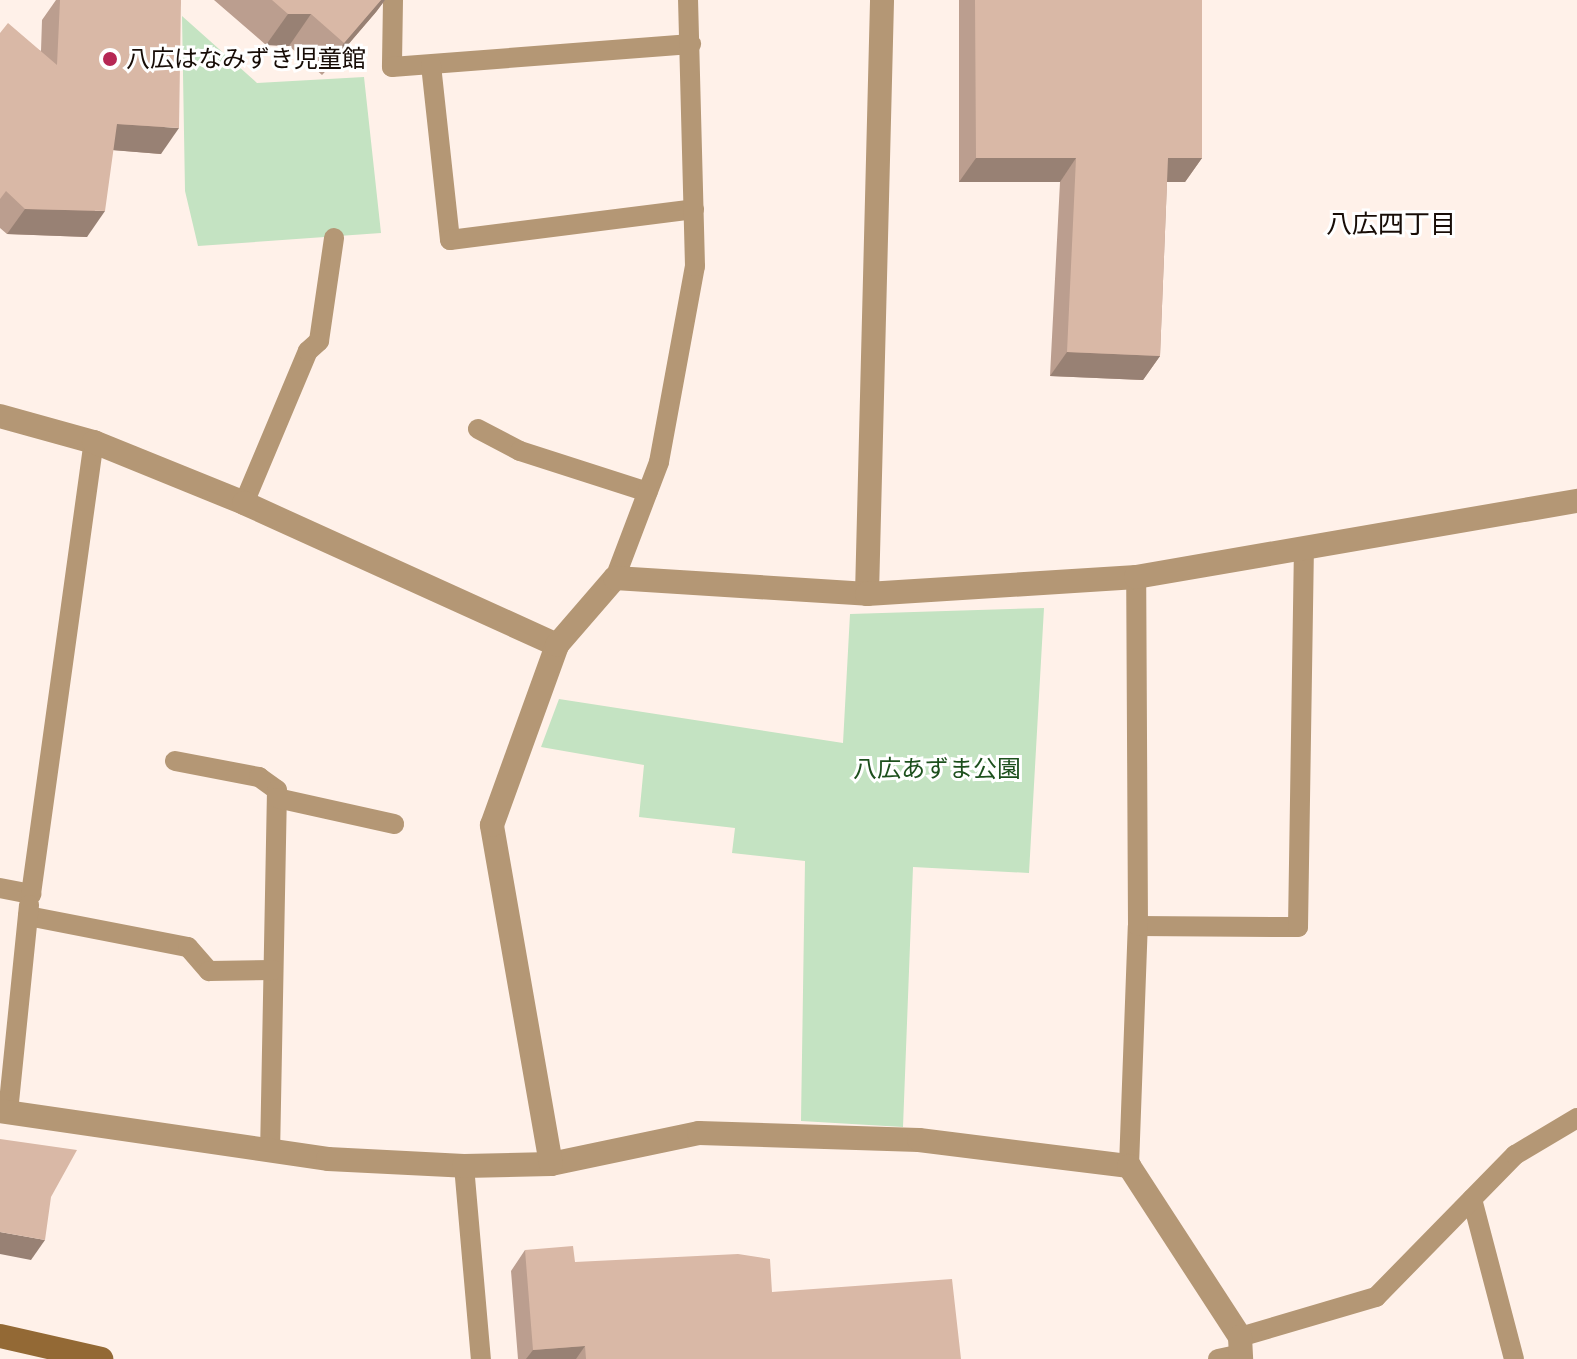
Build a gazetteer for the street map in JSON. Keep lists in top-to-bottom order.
{
  "districts": ["八広四丁目"],
  "parks": ["八広あずま公園"],
  "places": ["八広はなみずき児童館"]
}
